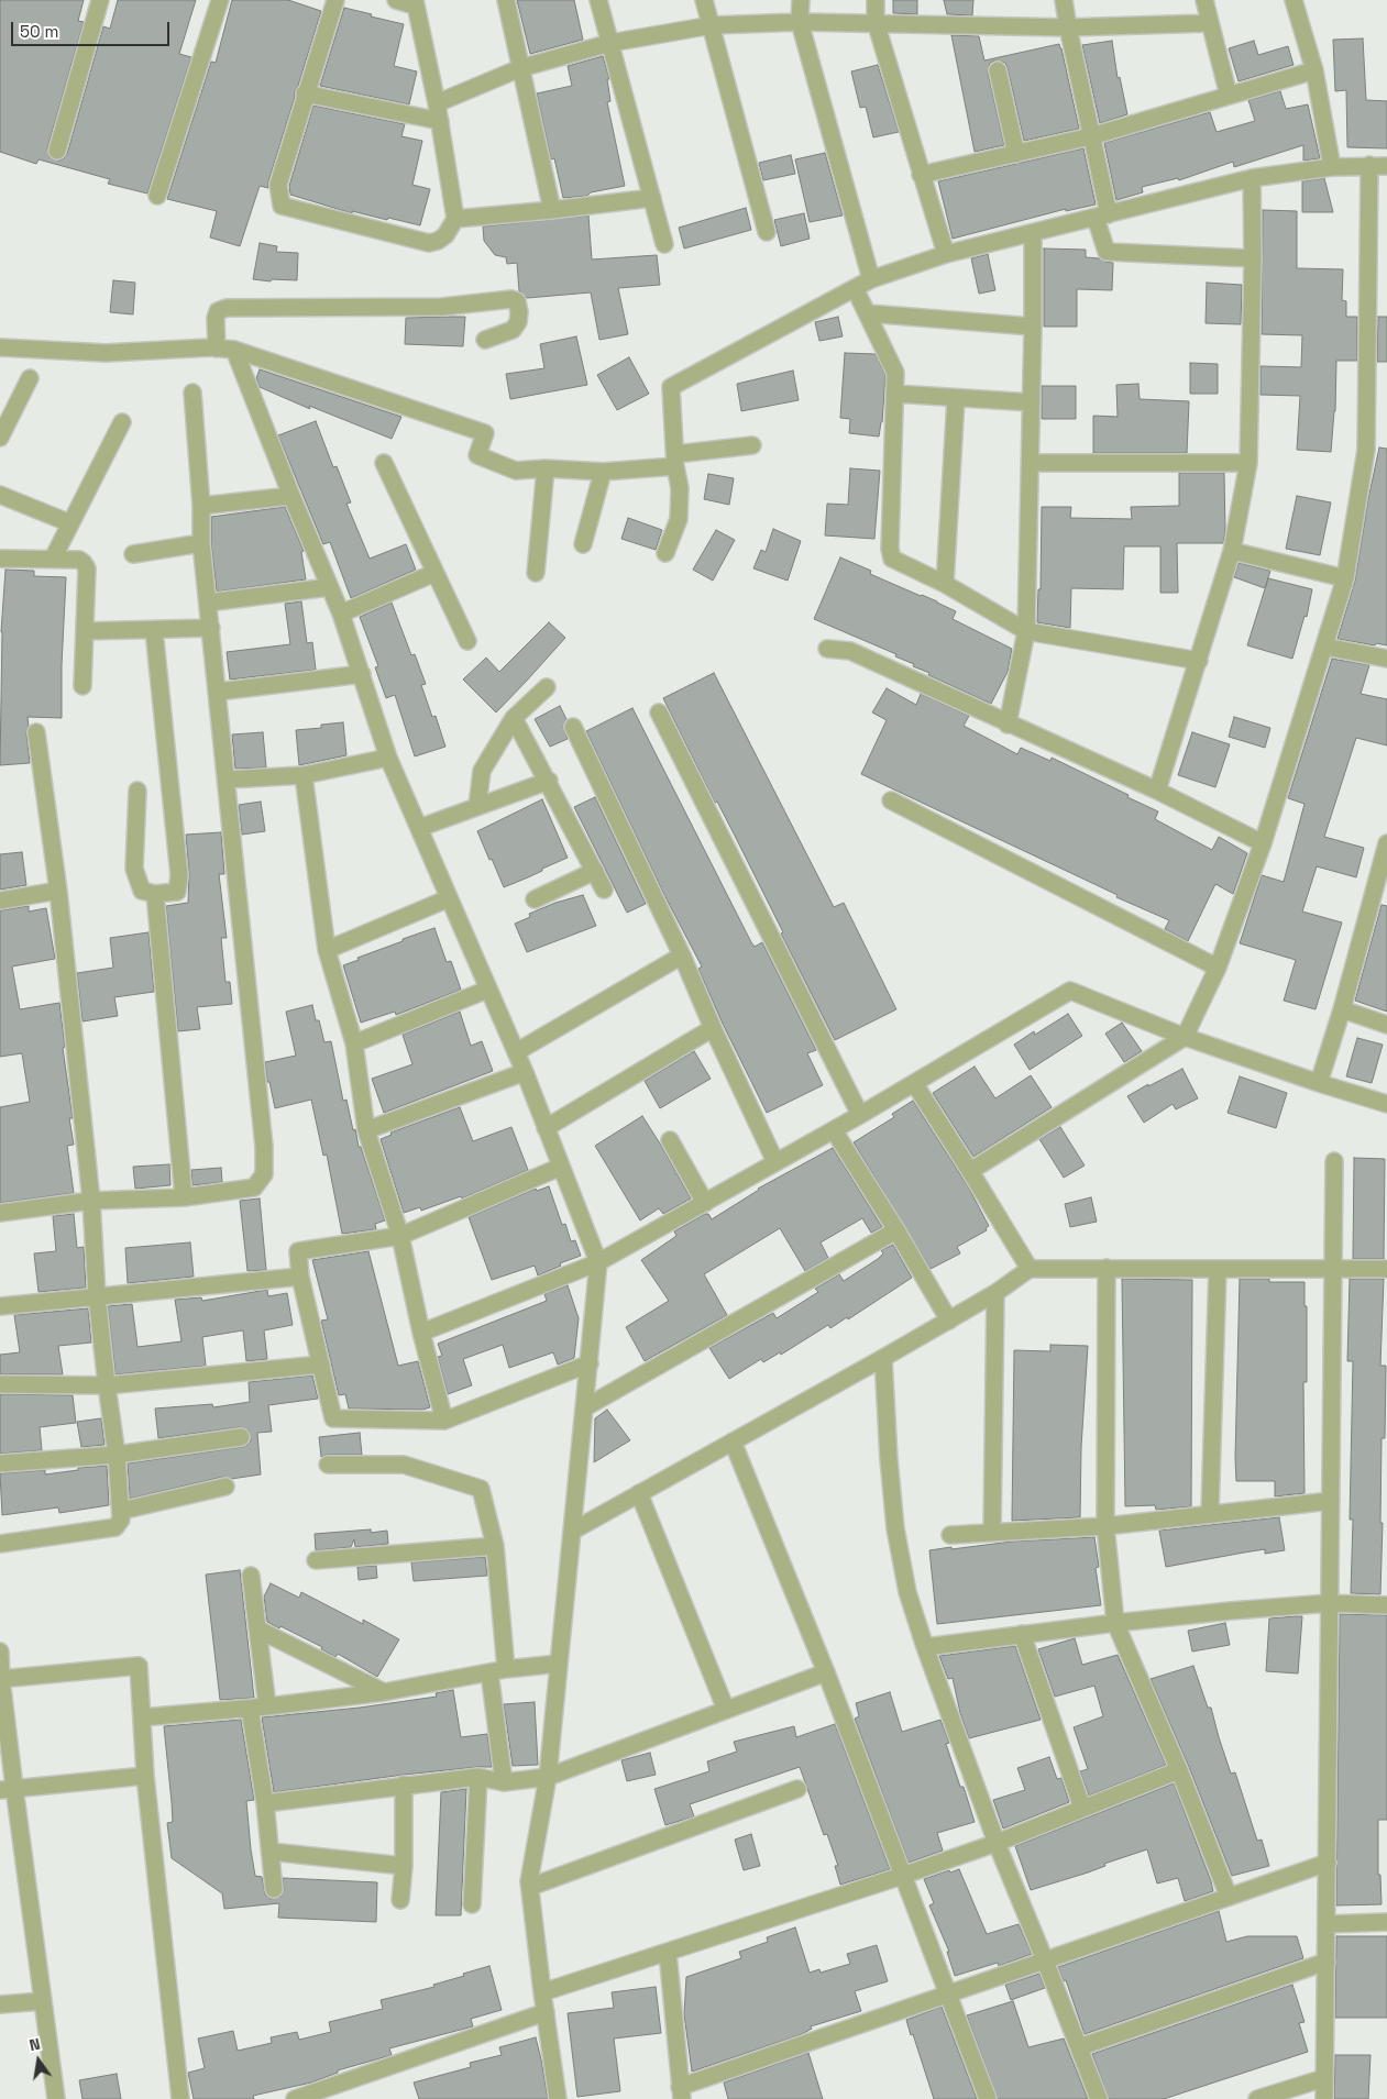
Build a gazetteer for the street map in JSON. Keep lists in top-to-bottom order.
{
  "scale_bar": "50 m",
  "north": "top"
}
